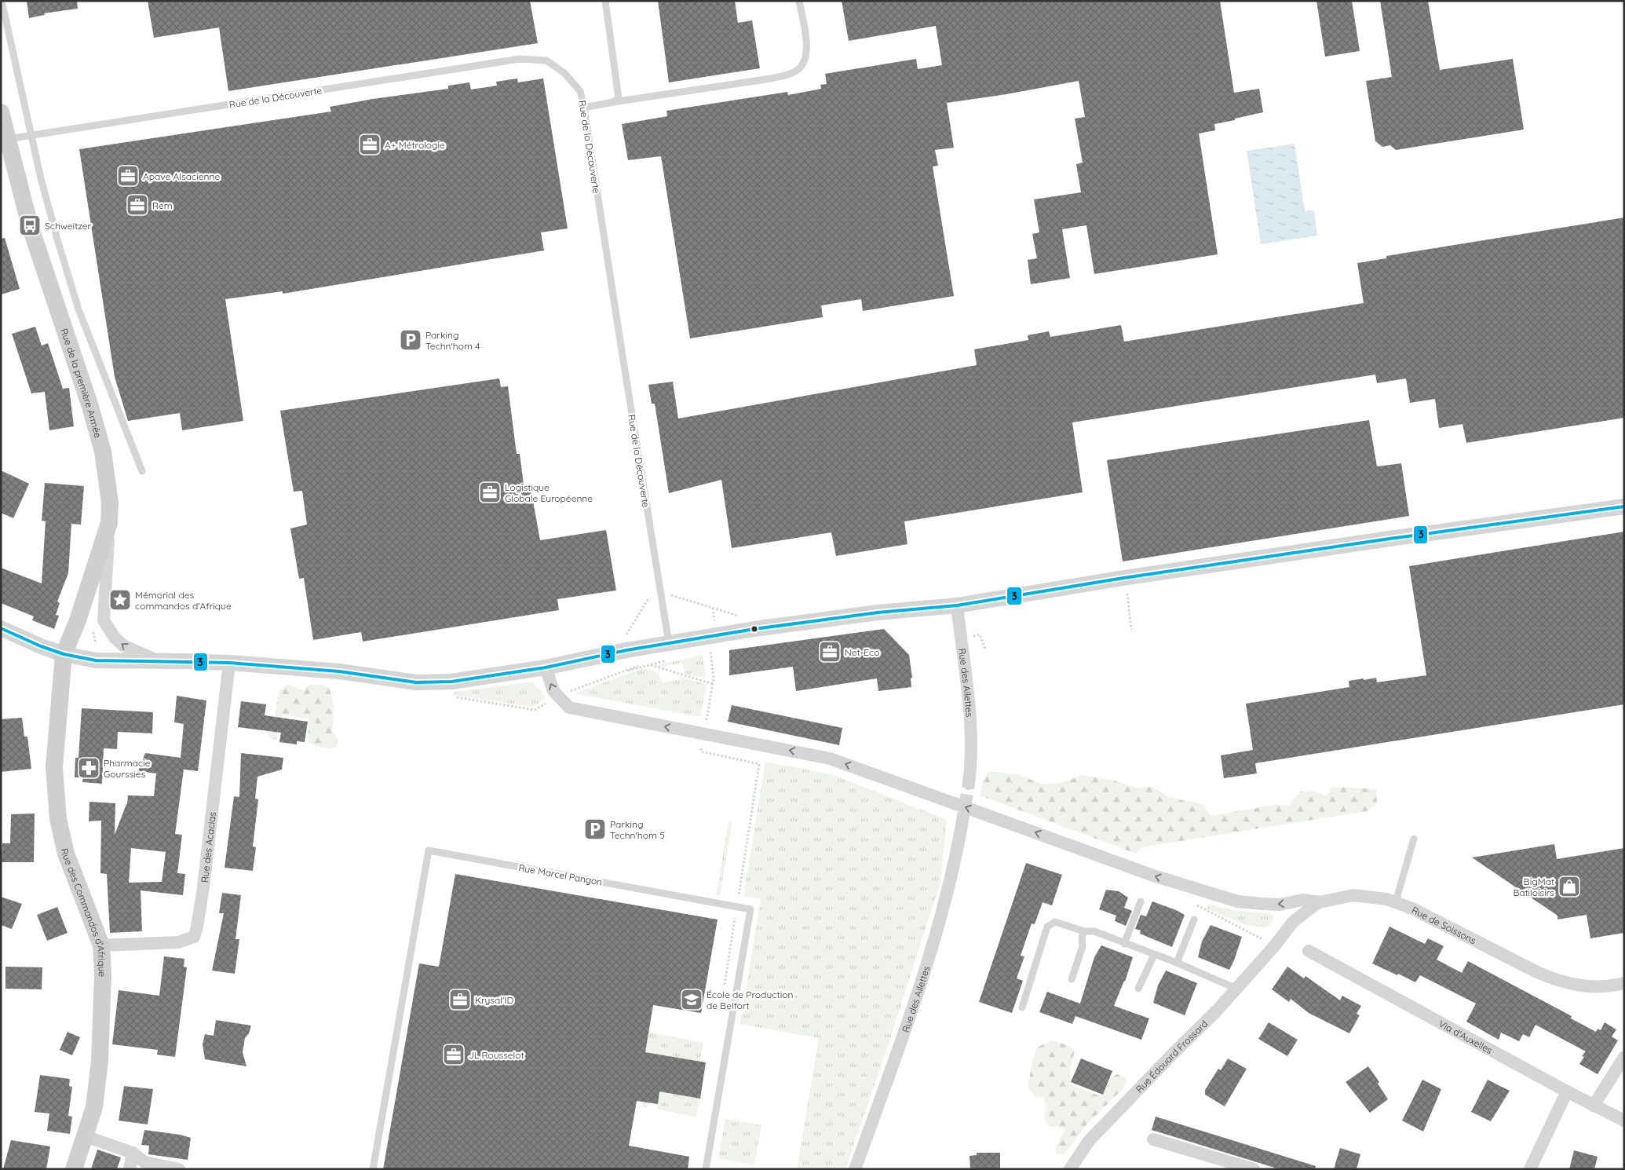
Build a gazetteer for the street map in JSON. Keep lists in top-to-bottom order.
{
  "streets": {
    "main road": ["Rue de la première Armée", "Rue des Commandos d'Afrique"],
    "street": [
      "Rue des Ailettes",
      "Rue des Acacias",
      "Rue de Soissons",
      "Via d'Auxelles",
      "Rue Édouard Frossard"
    ],
    "lane": ["Rue de la Découverte", "Rue Marcel Pangon"]
  },
  "crossings": [
    ["Rue de la Découverte", "Rue de la première Armée"],
    ["Rue de la première Armée", "Rue des Commandos d'Afrique"],
    ["Rue des Acacias", "Rue des Commandos d'Afrique"],
    ["Rue de Soissons", "Rue Édouard Frossard"]
  ],
  "places": {
    "office": [
      "A+ Métrologie",
      "Apave Alsacienne",
      "Rem",
      "Logistique Globale Européenne",
      "Net-Eco",
      "Krysal'ID",
      "JL Rousselot"
    ],
    "bus stop": ["Schweitzer"],
    "parking": ["Parking Techn'hom 4", "Parking Techn'hom 5"],
    "place": ["Mémorial des commandos d'Afrique"],
    "pharmacy": ["Pharmacie Gourssies"],
    "shop": ["BigMat Batiloisirs"],
    "school or university": ["École de Production de Belfort"]
  },
  "lines": ["transit line 3"]
}
